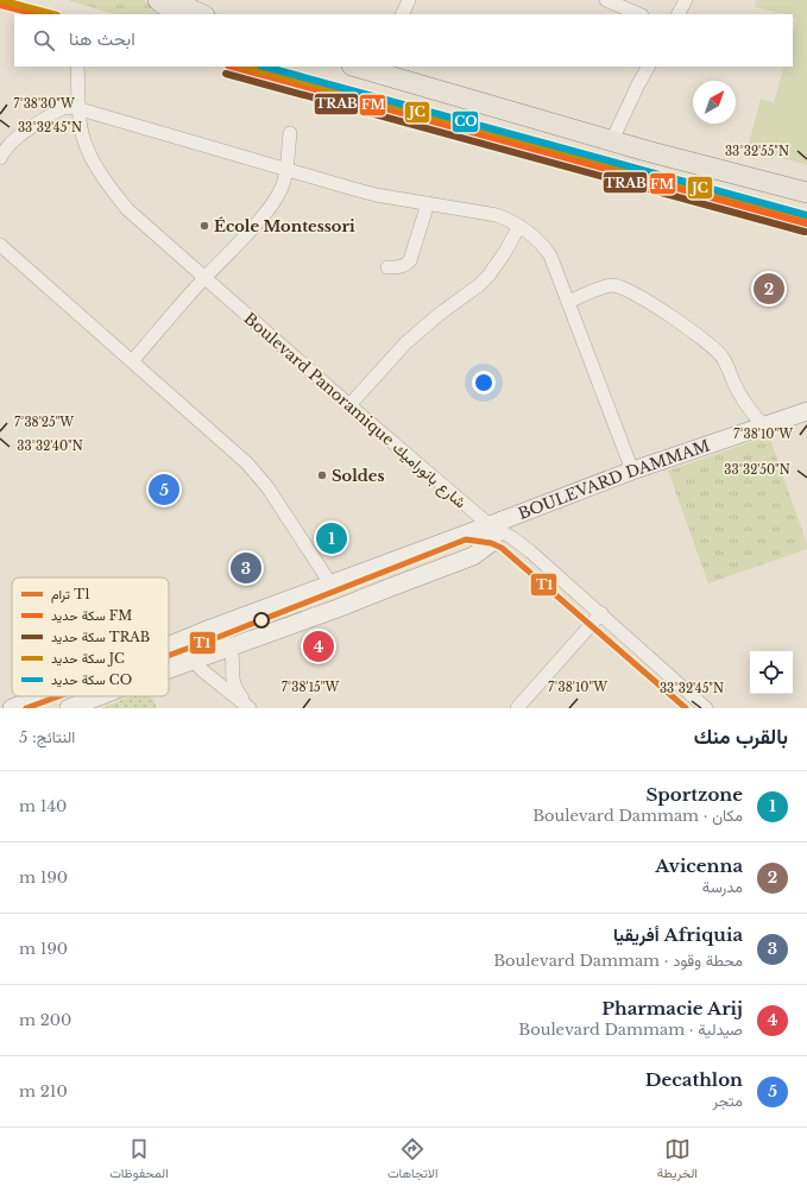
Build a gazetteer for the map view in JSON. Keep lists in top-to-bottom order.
{
  "streets": {
    "street": ["Boulevard Panoramique شارع بانوراميك", "BOULEVARD DAMMAM"]
  },
  "crossings": [
    ["Boulevard Panoramique شارع بانوراميك", "BOULEVARD DAMMAM"]
  ],
  "places": ["École Montessori", "Soldes"],
  "lines": [
    "rail line JC",
    "rail line FM",
    "rail line CO",
    "rail line TRAB",
    "tram line T1"
  ],
  "legend": [
    "ترام T1",
    "سكة حديد FM",
    "سكة حديد TRAB",
    "سكة حديد JC",
    "سكة حديد CO"
  ],
  "north": "top right",
  "page": {
    "search": "ابحث هنا",
    "pins": [
      "2",
      "5",
      "1",
      "3",
      "4"
    ],
    "heading": ["بالقرب منك", "النتائج: 5"],
    "list": [
      {
        "mark": "1",
        "name": "Sportzone",
        "note": "مكان · Boulevard Dammam",
        "value": "140 m"
      },
      {
        "mark": "2",
        "name": "Avicenna",
        "note": "مدرسة",
        "value": "190 m"
      },
      {
        "mark": "3",
        "name": "Afriquia أفريقيا",
        "note": "محطة وقود · Boulevard Dammam",
        "value": "190 m"
      },
      {
        "mark": "4",
        "name": "Pharmacie Arij",
        "note": "صيدلية · Boulevard Dammam",
        "value": "200 m"
      },
      {
        "mark": "5",
        "name": "Decathlon",
        "note": "متجر",
        "value": "210 m"
      }
    ],
    "nav": ["الخريطة", "الاتجاهات", "المحفوظات"]
  },
  "coordinates": [
    "7°38'30\"W",
    "33°32'45\"N",
    "33°32'55\"N",
    "7°38'25\"W",
    "7°38'10\"W",
    "33°32'40\"N",
    "33°32'50\"N",
    "7°38'15\"W"
  ]
}
